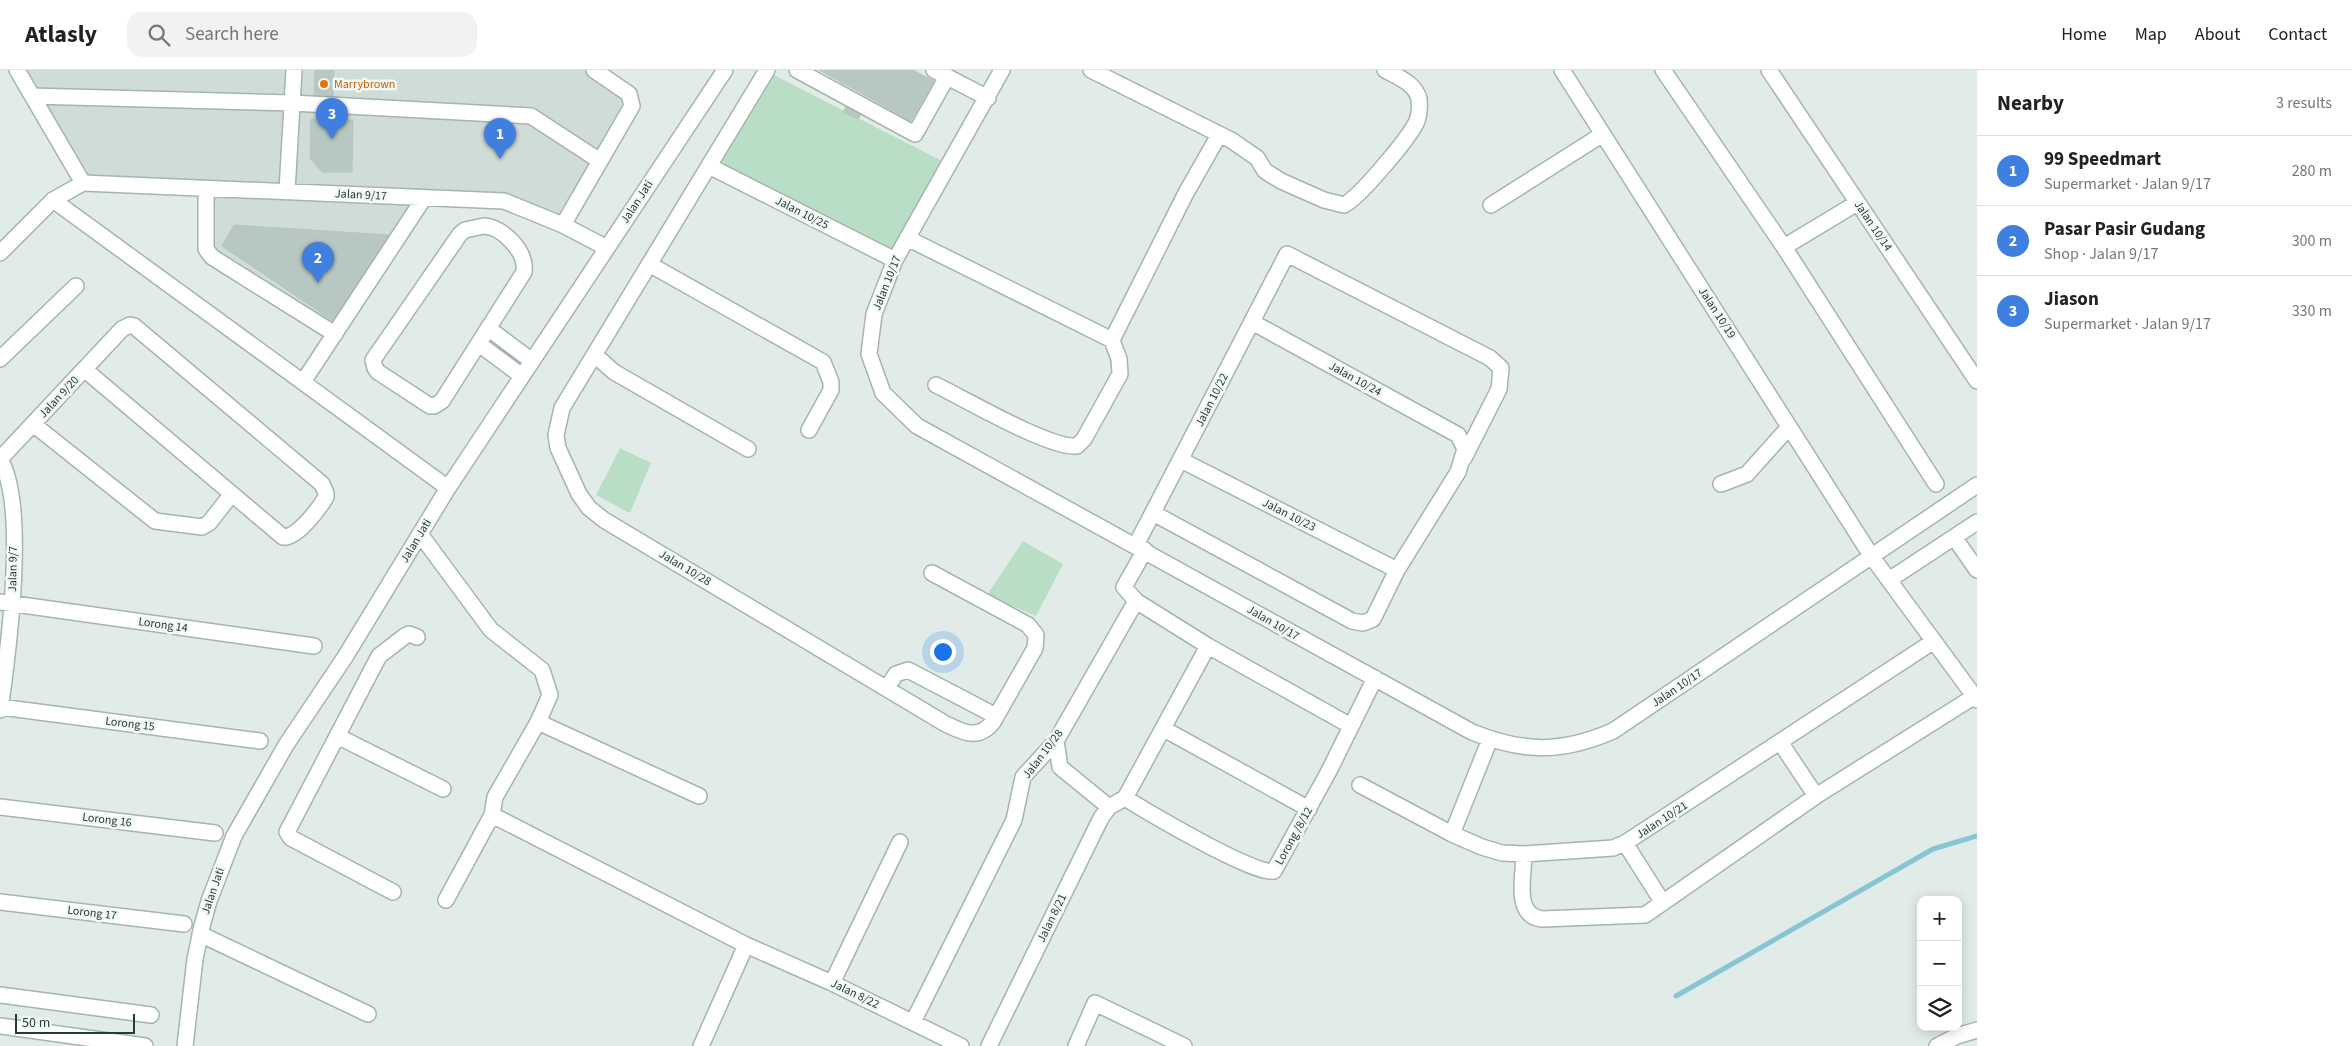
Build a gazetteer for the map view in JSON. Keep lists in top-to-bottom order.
{
  "streets": {
    "street": [
      "Jalan 9/17",
      "Jalan Jati",
      "Jalan 10/25",
      "Jalan 10/14",
      "Jalan 10/17",
      "Jalan 10/19",
      "Jalan 10/24",
      "Jalan 9/20",
      "Jalan 10/22",
      "Jalan 10/23",
      "Jalan 10/28",
      "Jalan 9/7",
      "Lorong 14",
      "Lorong 15",
      "Lorong 16",
      "Jalan 10/21",
      "Lorong /8/12",
      "Lorong 17",
      "Jalan 8/21",
      "Jalan 8/22"
    ]
  },
  "crossings": [
    ["Jalan 9/17", "Jalan Jati"],
    ["Jalan 10/25", "Jalan 10/17"],
    ["Jalan 10/17", "Jalan 10/19"],
    ["Jalan 10/17", "Jalan 10/22"],
    ["Jalan 10/17", "Lorong /8/12"],
    ["Jalan 10/19", "Jalan 10/21"],
    ["Jalan 10/24", "Jalan 10/22"],
    ["Jalan 9/20", "Jalan 9/7"],
    ["Jalan 10/22", "Jalan 10/23"],
    ["Jalan 10/28", "Jalan 8/22"],
    ["Jalan 9/7", "Lorong 14"],
    ["Jalan 9/7", "Lorong 15"]
  ],
  "places": ["Marrybrown"],
  "scale_bar": "50 m",
  "page": {
    "header": "Atlasly",
    "search": "Search here",
    "nav": [
      "Home",
      "Map",
      "About",
      "Contact"
    ],
    "heading": ["Nearby", "3 results"],
    "pins": ["3", "1", "2"],
    "list": [
      {
        "mark": "1",
        "name": "99 Speedmart",
        "note": "Supermarket · Jalan 9/17",
        "value": "280 m"
      },
      {
        "mark": "2",
        "name": "Pasar Pasir Gudang",
        "note": "Shop · Jalan 9/17",
        "value": "300 m"
      },
      {
        "mark": "3",
        "name": "Jiason",
        "note": "Supermarket · Jalan 9/17",
        "value": "330 m"
      }
    ],
    "map_buttons": ["+", "−"],
    "scale": "50 m"
  }
}
